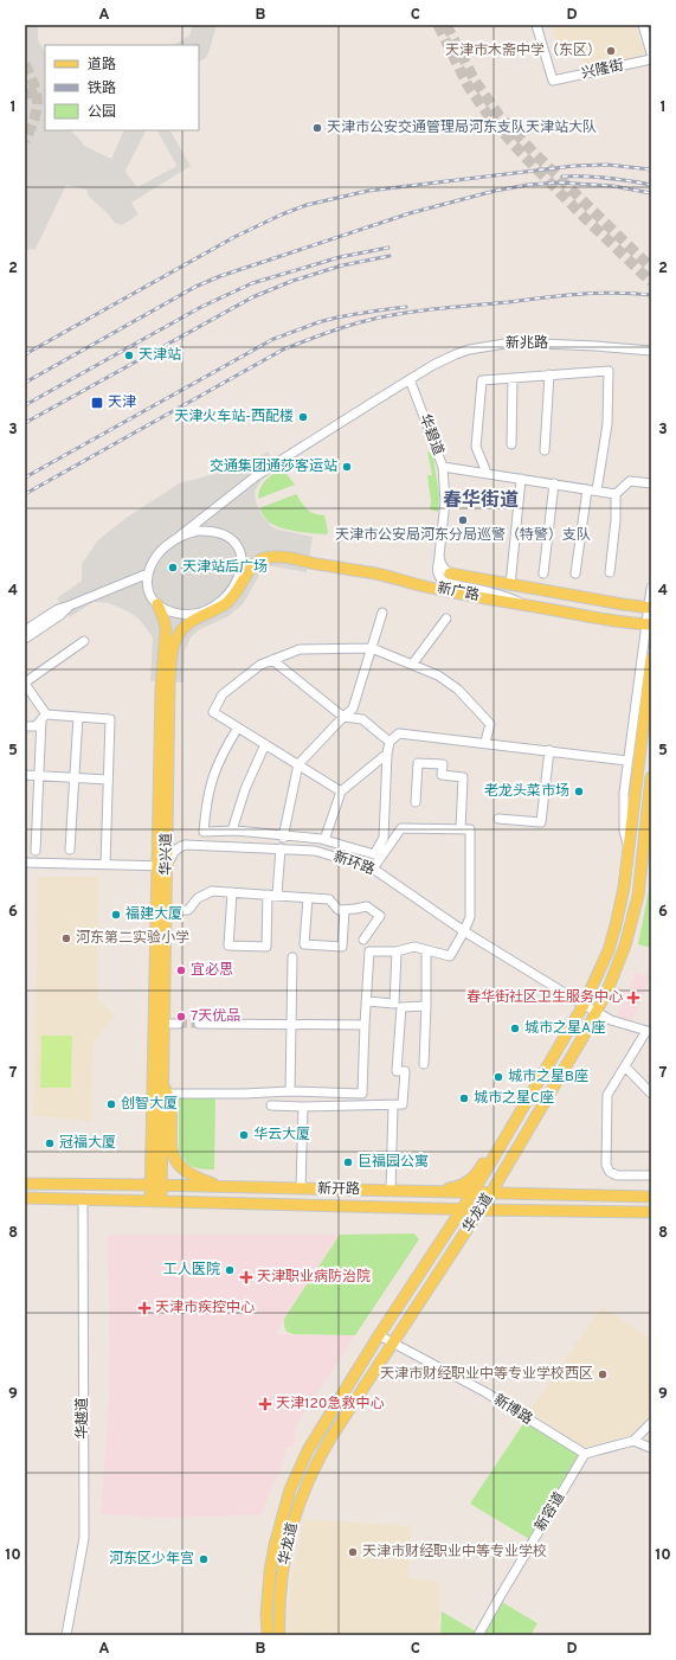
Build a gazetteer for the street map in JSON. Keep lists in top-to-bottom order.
{
  "streets": {
    "main road": [
      "新广路",
      "华兴道",
      "新开路",
      "华龙道"
    ],
    "street": [
      "兴隆街",
      "新兆路",
      "华碧道",
      "新环路",
      "新博路",
      "华越道",
      "新容道"
    ]
  },
  "crossings": [
    ["新兆路", "华碧道"],
    ["新兆路", "华兴道"],
    ["华碧道", "新广路"],
    ["新广路", "华兴道"],
    ["华兴道", "新环路"],
    ["华兴道", "新开路"],
    ["新环路", "华龙道"],
    ["新开路", "华龙道"],
    ["新开路", "华越道"],
    ["华龙道", "新博路"],
    ["新博路", "新容道"]
  ],
  "districts": ["春华街道"],
  "places": {
    "other": [
      "天津市木斋中学（东区）",
      "天津市公安交通管理局河东支队天津站大队",
      "天津站",
      "天津火车站-西配楼",
      "交通集团通莎客运站",
      "天津市公安局河东分局巡警（特警）支队",
      "天津站后广场",
      "老龙头菜市场",
      "福建大厦",
      "河东第二实验小学",
      "宜必思",
      "7天优品",
      "城市之星A座",
      "城市之星B座",
      "城市之星C座",
      "创智大厦",
      "华云大厦",
      "冠福大厦",
      "巨福园公寓",
      "工人医院",
      "天津市财经职业中等专业学校西区",
      "天津市财经职业中等专业学校",
      "河东区少年宫"
    ],
    "transit": ["天津"],
    "health": [
      "春华街社区卫生服务中心",
      "天津职业病防治院",
      "天津市疾控中心",
      "天津120急救中心"
    ]
  },
  "legend": ["道路", "铁路", "公园"],
  "grid": {
    "columns": [
      "A",
      "B",
      "C",
      "D"
    ],
    "rows": [
      "1",
      "2",
      "3",
      "4",
      "5",
      "6",
      "7",
      "8",
      "9",
      "10"
    ]
  }
}
